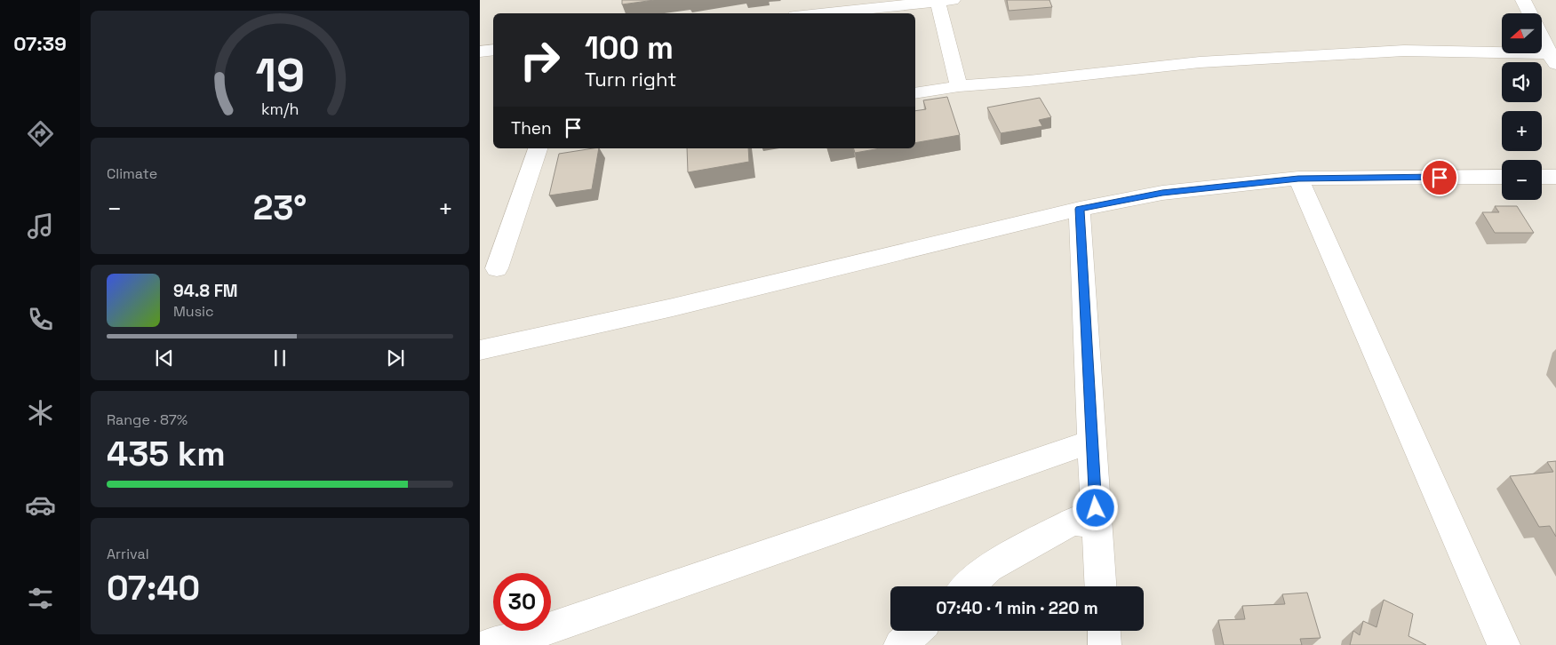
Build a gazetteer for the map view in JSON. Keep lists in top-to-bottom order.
{
  "north": "left",
  "page": {
    "tabs": "07:39",
    "map_buttons": ["+", "−"],
    "turn": ["100 m", "Turn right"],
    "then": "Then",
    "tile": [
      "Climate",
      ["Range · 87%", "435 km"],
      ["Arrival", "07:40"]
    ],
    "heat": ["−", "23°", "+"],
    "song": ["94.8 FM", "Music"],
    "limit": "30",
    "trip": "07:40 · 1 min · 220 m",
    "gauge": ["19", "km/h"]
  }
}
